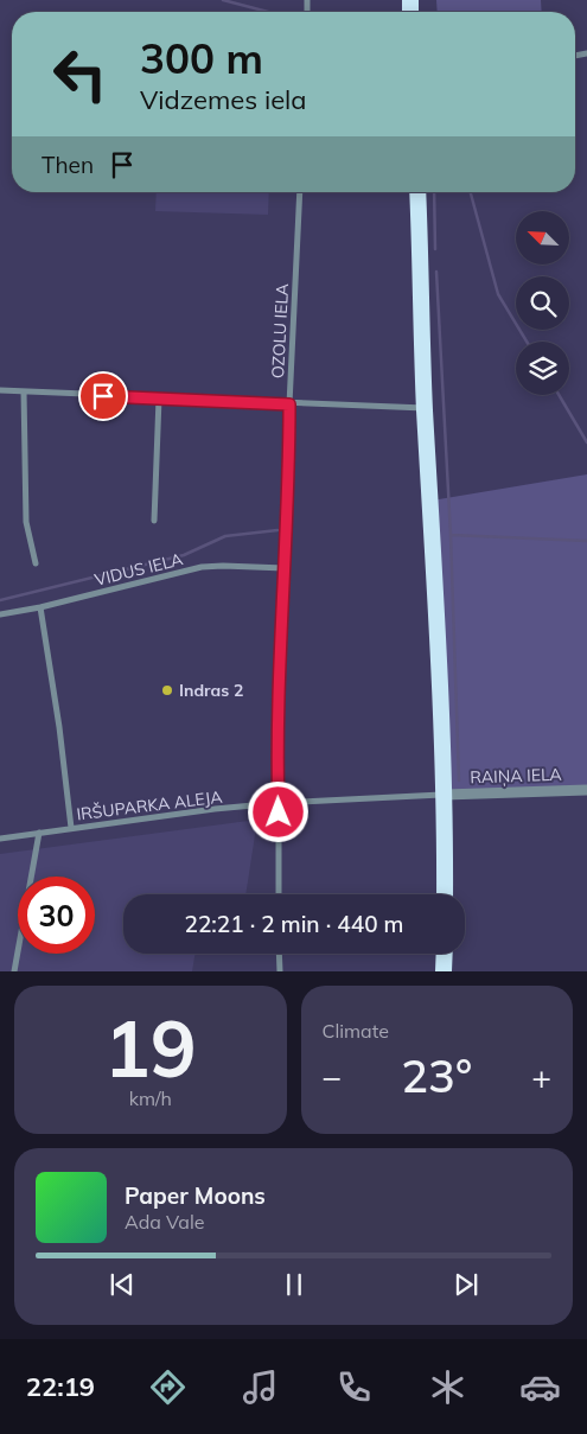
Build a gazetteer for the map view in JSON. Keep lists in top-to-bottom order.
{
  "streets": {
    "street": [
      "OZOLU IELA",
      "VIDUS IELA",
      "RAIŅA IELA",
      "IRŠUPARKA ALEJA"
    ]
  },
  "crossings": [
    ["OZOLU IELA", "VIDUS IELA"],
    ["OZOLU IELA", "IRŠUPARKA ALEJA"],
    ["RAIŅA IELA", "IRŠUPARKA ALEJA"]
  ],
  "places": ["Indras 2"],
  "north": "top left",
  "page": {
    "turn": ["300 m", "Vidzemes iela"],
    "then": "Then",
    "limit": "30",
    "trip": "22:21 · 2 min · 440 m",
    "tile": [
      ["19", "km/h"],
      "Climate"
    ],
    "heat": ["−", "23°", "+"],
    "song": ["Paper Moons", "Ada Vale"],
    "tabs": "22:19"
  }
}
